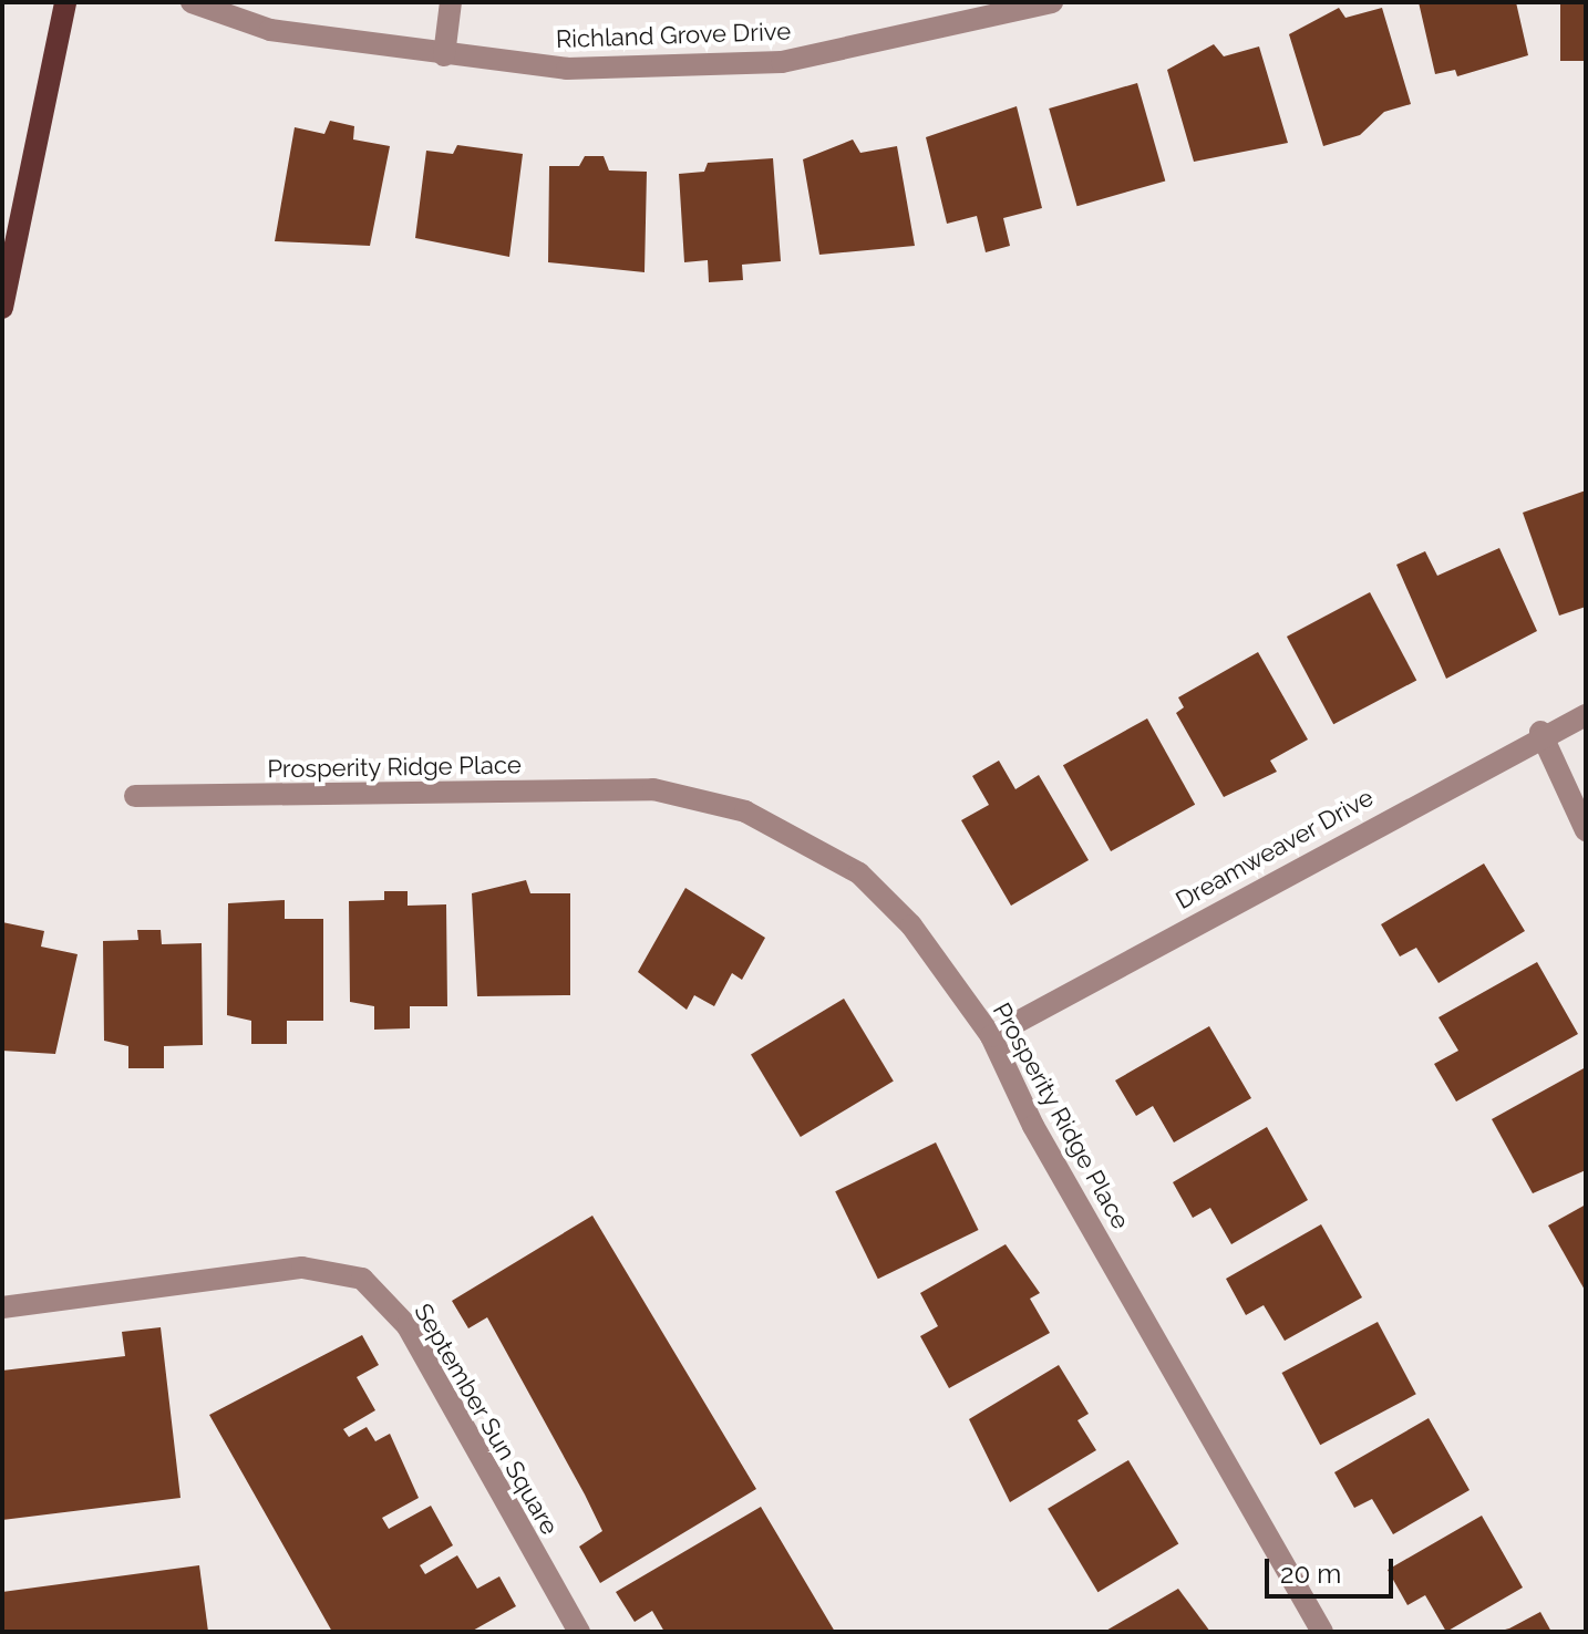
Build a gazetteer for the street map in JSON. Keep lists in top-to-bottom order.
{
  "streets": {
    "street": [
      "Richland Grove Drive",
      "Prosperity Ridge Place",
      "Dreamweaver Drive",
      "September Sun Square"
    ]
  },
  "crossings": [
    ["Prosperity Ridge Place", "Dreamweaver Drive"]
  ],
  "scale_bar": "20 m"
}
